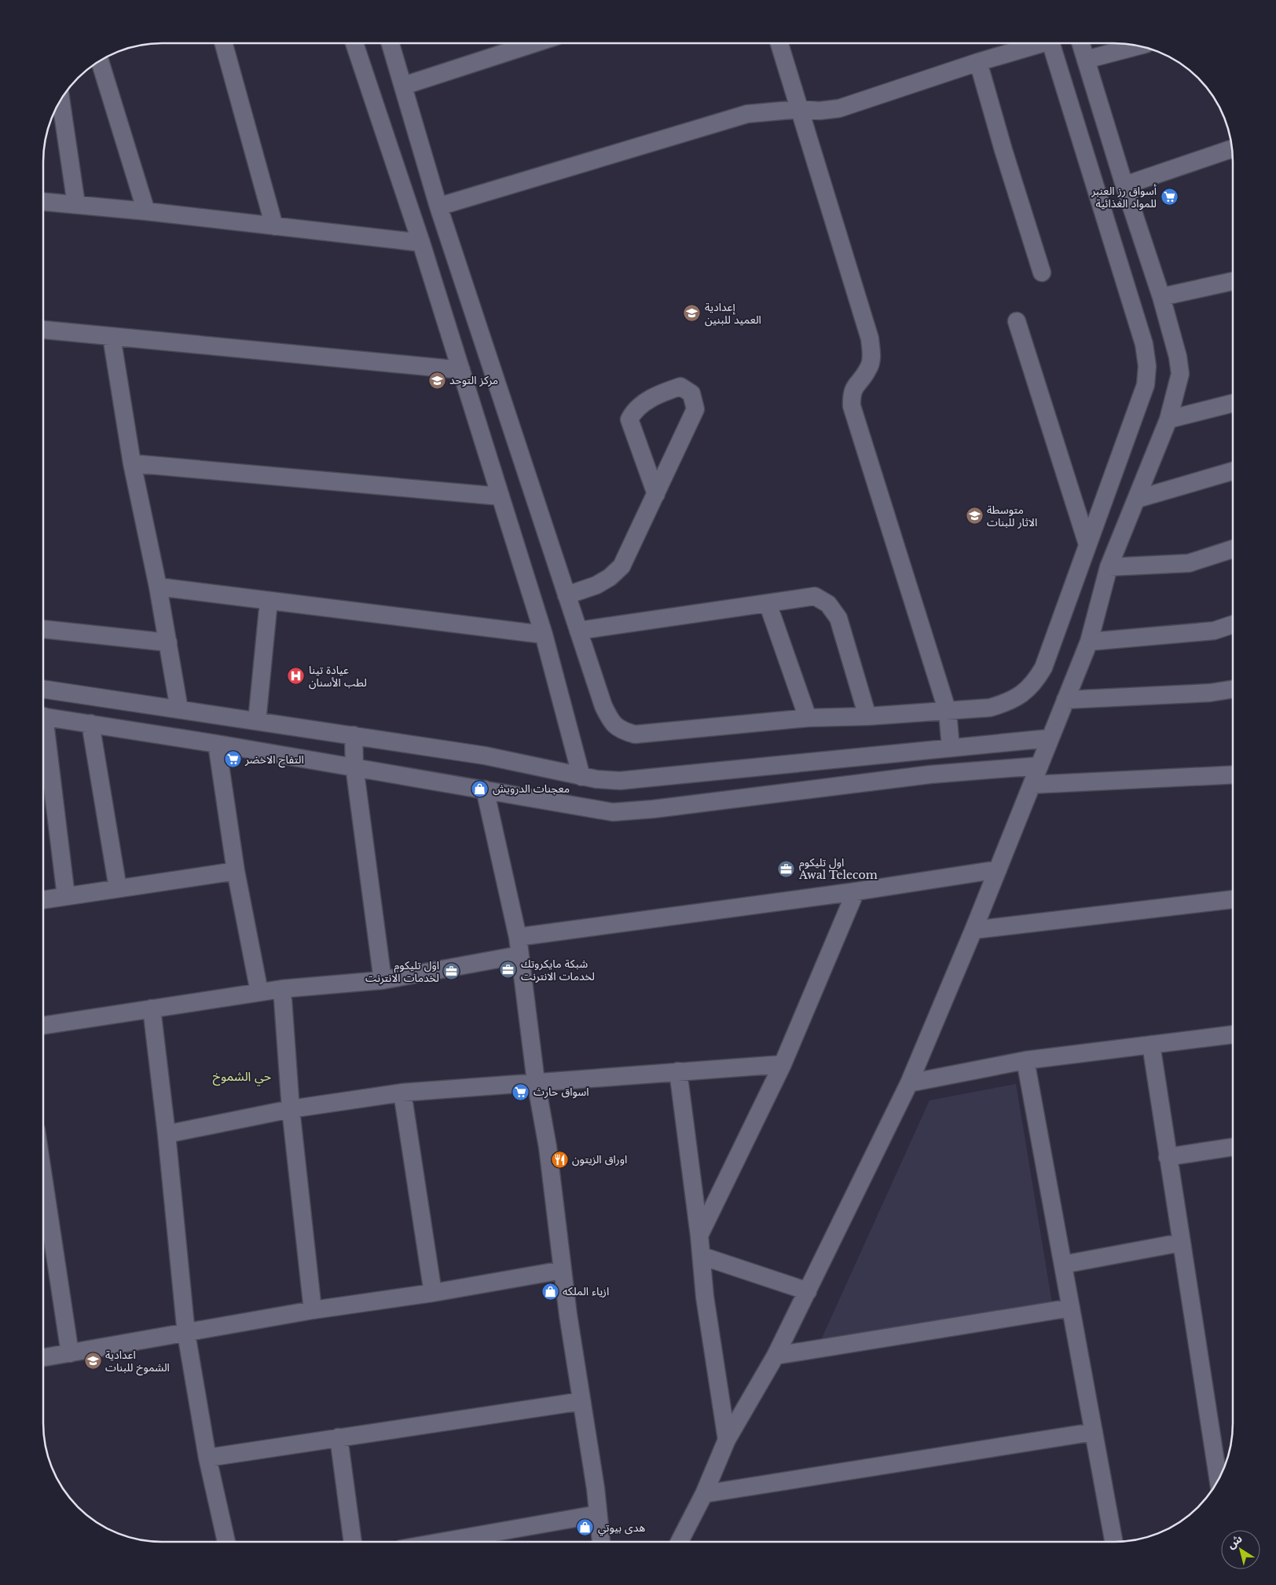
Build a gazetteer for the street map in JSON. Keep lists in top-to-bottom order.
{
  "districts": ["حي الشموخ"],
  "places": {
    "supermarket": ["أسواق رز العنبر للمواد الغذائية", "التفاح الاخضر", "اسواق حارث"],
    "school or university": [
      "إعدادية العميد للبنين",
      "مركز التوحد",
      "متوسطة الاثار للبنات",
      "اعدادية الشموخ للبنات"
    ],
    "hospital": ["عيادة تينا لطب الأسنان"],
    "shop": ["معجنات الدرويش", "ازياء الملكه", "هدى بيوتي"],
    "office": ["اول تليكوم Awal Telecom", "شبكة مايكروتك لخدمات الانترنت", "اول تليكوم لخدمات الانترنت"],
    "restaurant": ["اوراق الزيتون"]
  },
  "north": "top left"
}
